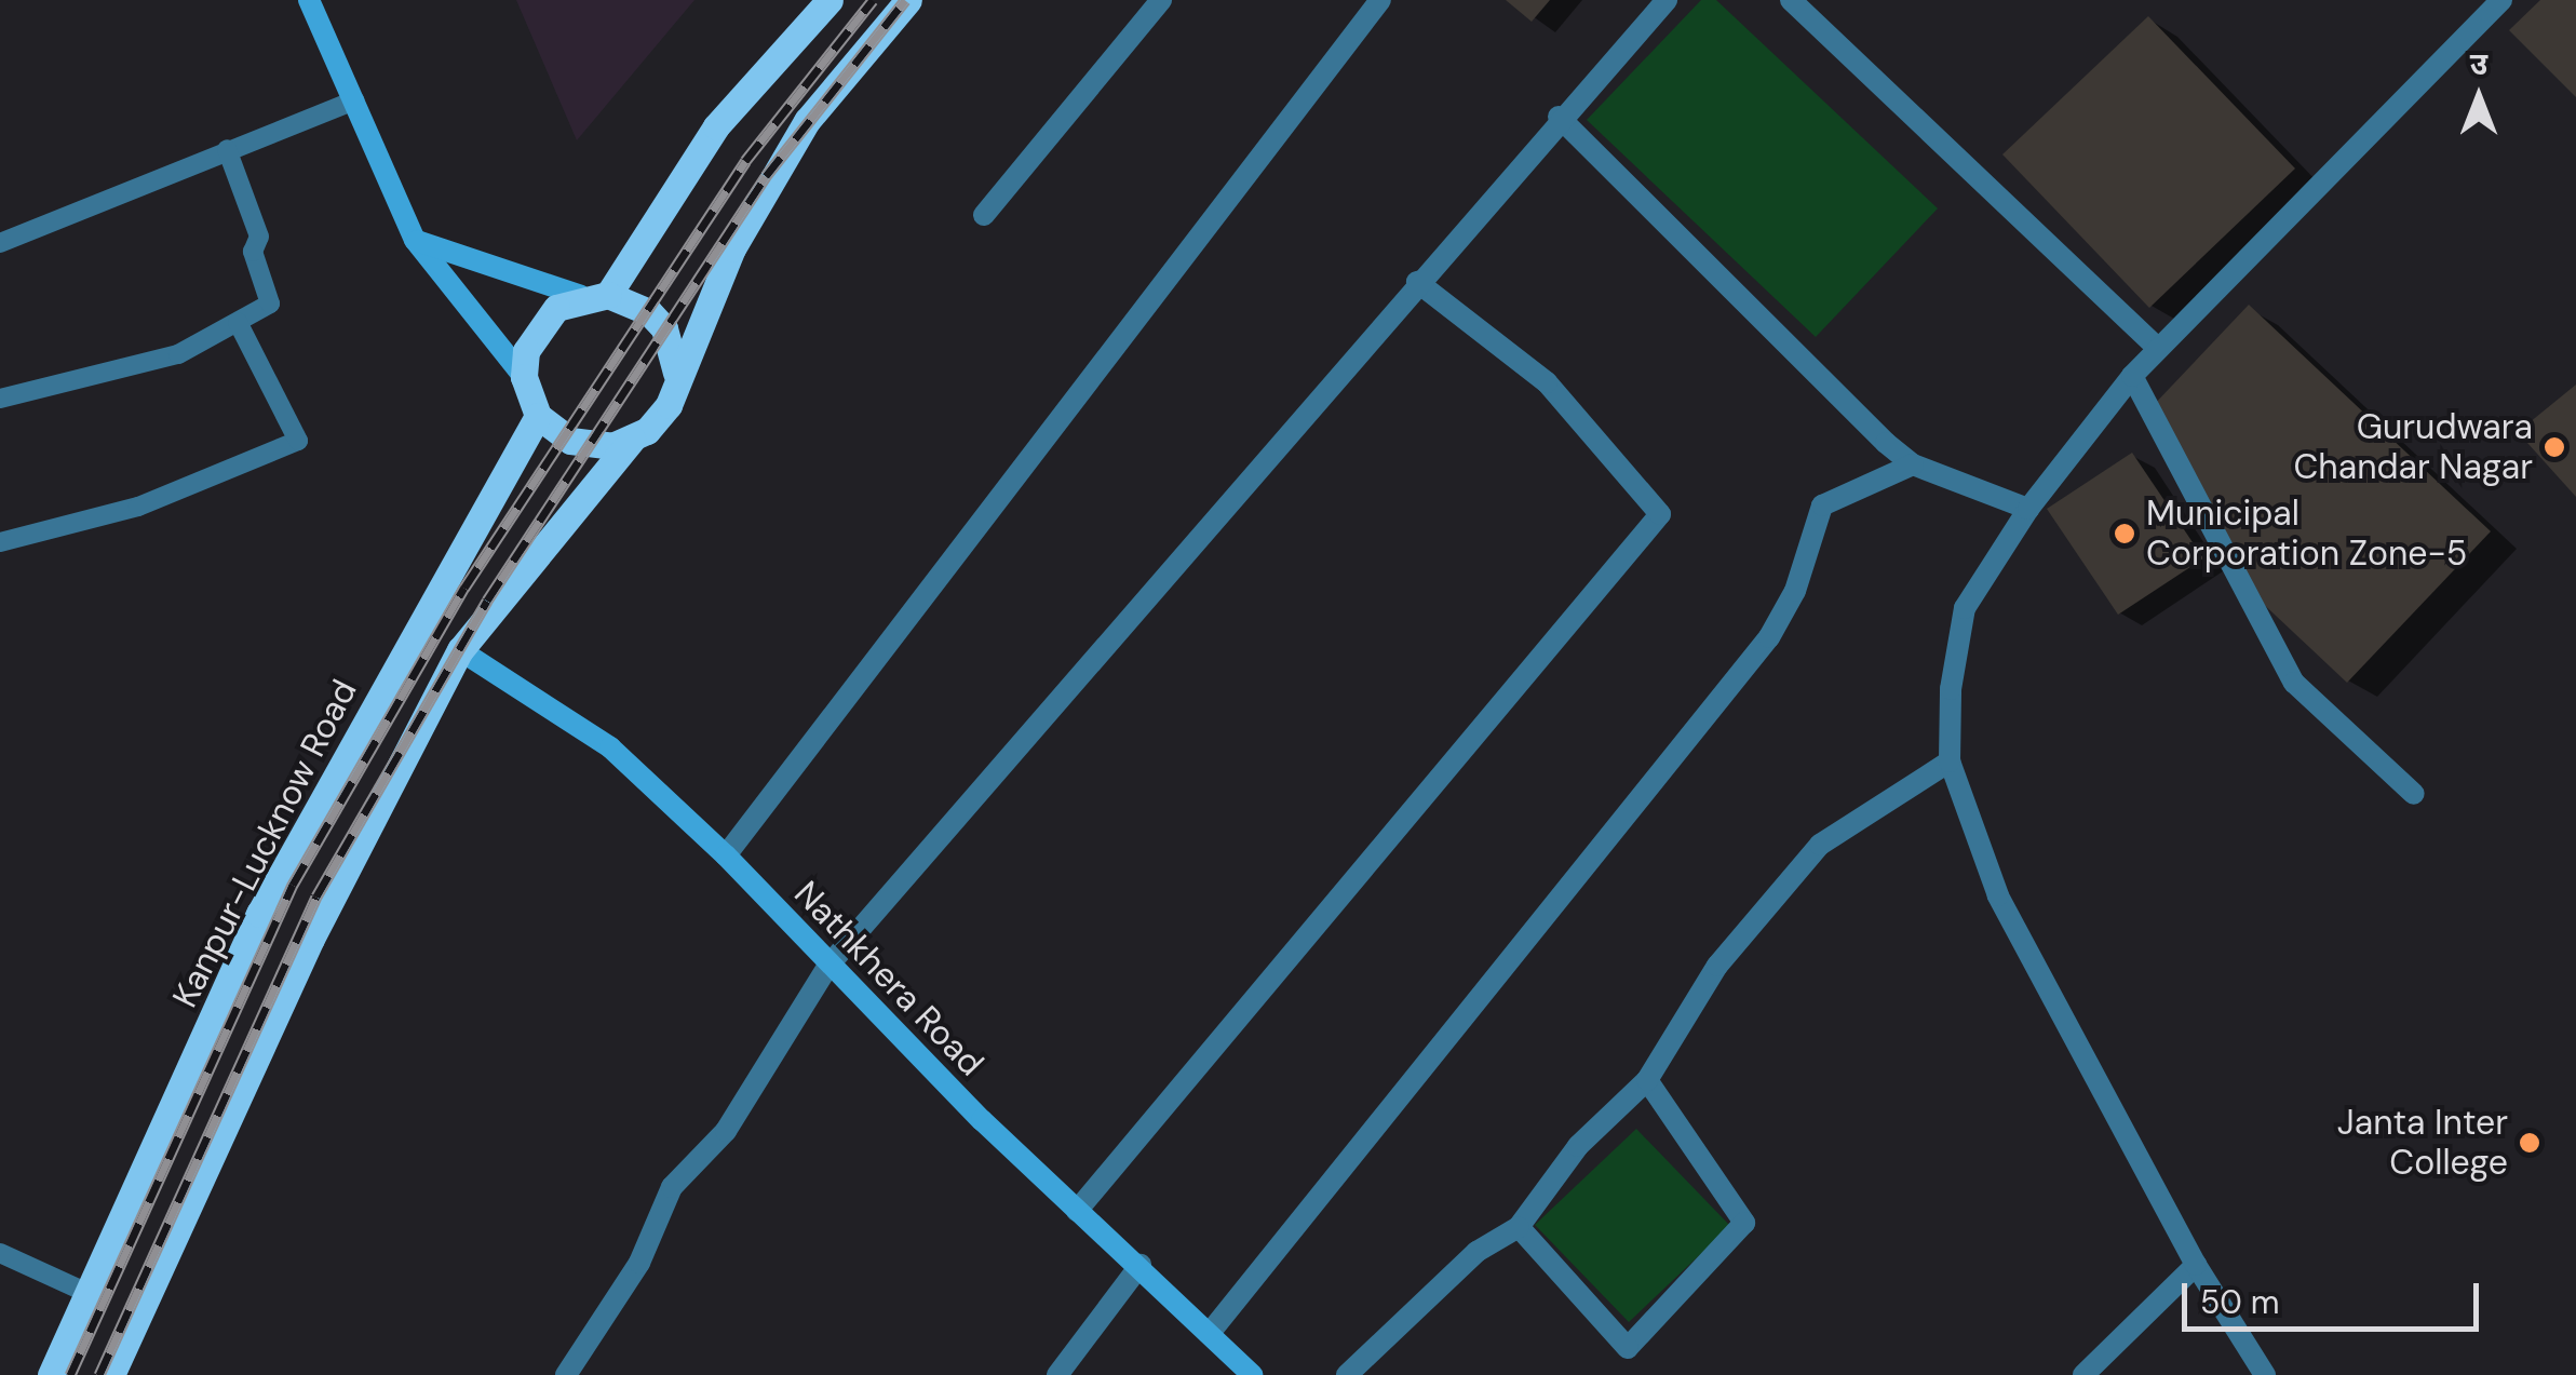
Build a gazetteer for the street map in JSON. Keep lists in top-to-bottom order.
{
  "streets": {
    "main road": ["Kanpur-Lucknow Road"],
    "street": ["Nathkhera Road"]
  },
  "places": ["Gurudwara Chandar Nagar", "Municipal Corporation Zone-5", "Janta Inter College"],
  "scale_bar": "50 m",
  "north": "top"
}
